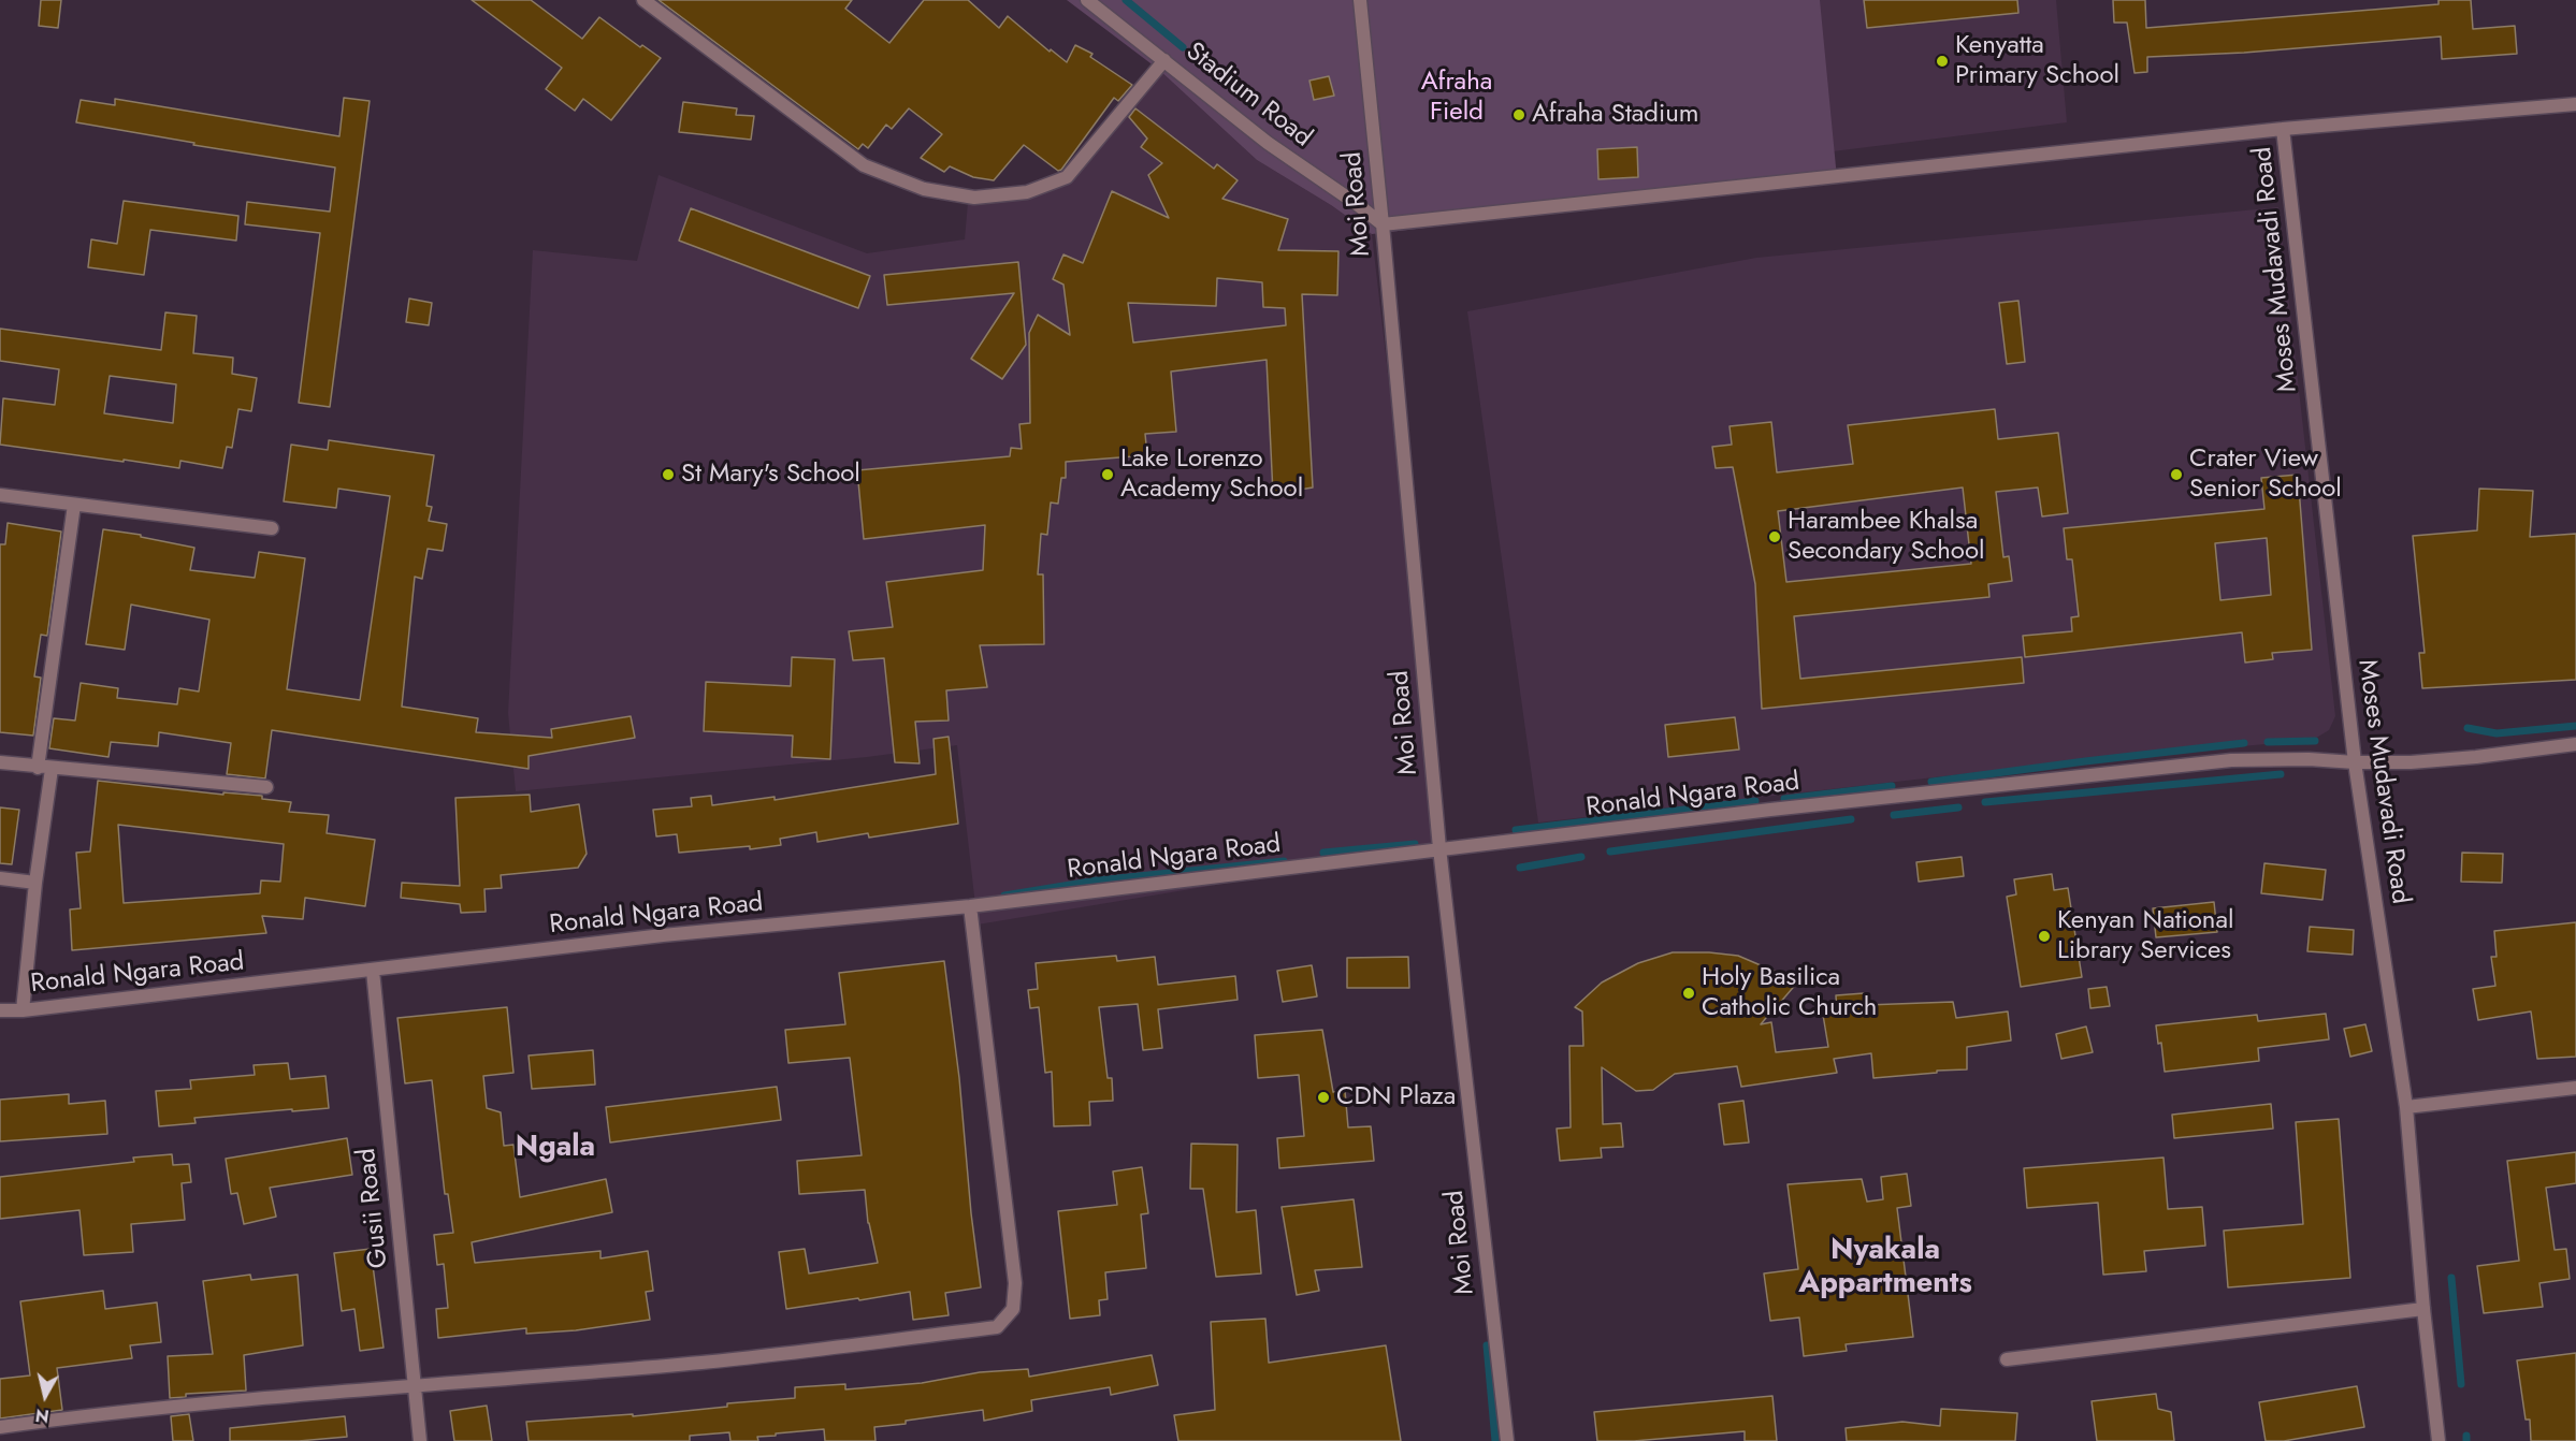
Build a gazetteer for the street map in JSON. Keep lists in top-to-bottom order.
{
  "streets": {
    "street": [
      "Stadium Road",
      "Moi Road",
      "Moses Mudavadi Road",
      "Ronald Ngara Road",
      "Gusii Road"
    ]
  },
  "crossings": [
    ["Stadium Road", "Moi Road"],
    ["Moi Road", "Ronald Ngara Road"],
    ["Moses Mudavadi Road", "Ronald Ngara Road"],
    ["Ronald Ngara Road", "Gusii Road"]
  ],
  "districts": ["Ngala", "Nyakala Appartments"],
  "parks": ["Afraha Field"],
  "places": [
    "Kenyatta Primary School",
    "Afraha Stadium",
    "St Mary's School",
    "Lake Lorenzo Academy School",
    "Crater View Senior School",
    "Harambee Khalsa Secondary School",
    "Kenyan National Library Services",
    "Holy Basilica Catholic Church",
    "CDN Plaza"
  ],
  "north": "bottom"
}
